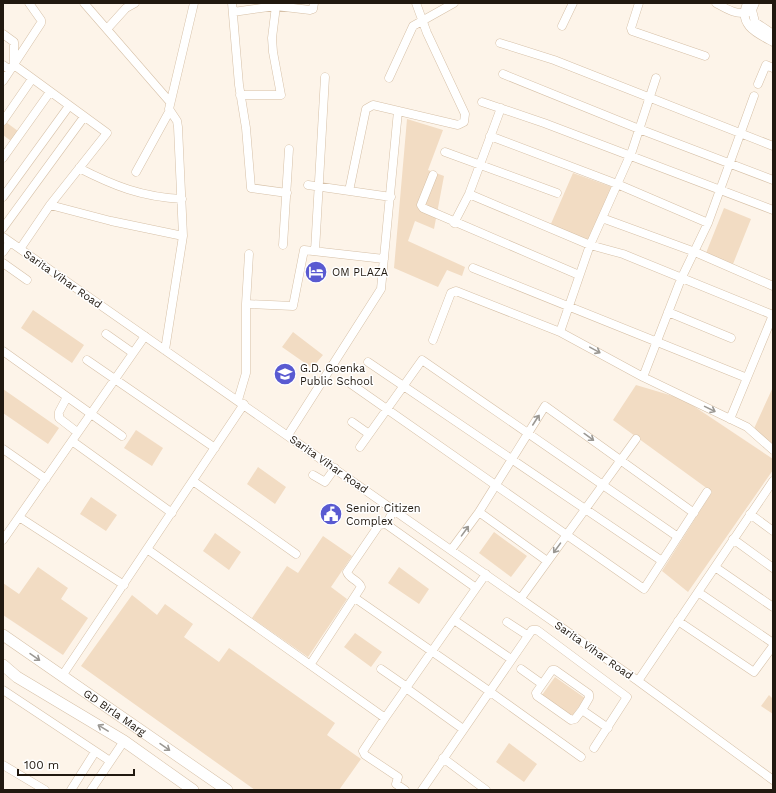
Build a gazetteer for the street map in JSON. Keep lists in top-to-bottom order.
{
  "streets": {
    "main road": ["GD Birla Marg"],
    "street": ["Sarita Vihar Road"]
  },
  "places": {
    "hotel": ["OM PLAZA"],
    "school or university": ["G.D. Goenka Public School"],
    "public building": ["Senior Citizen Complex"]
  },
  "scale_bar": "100 m"
}
